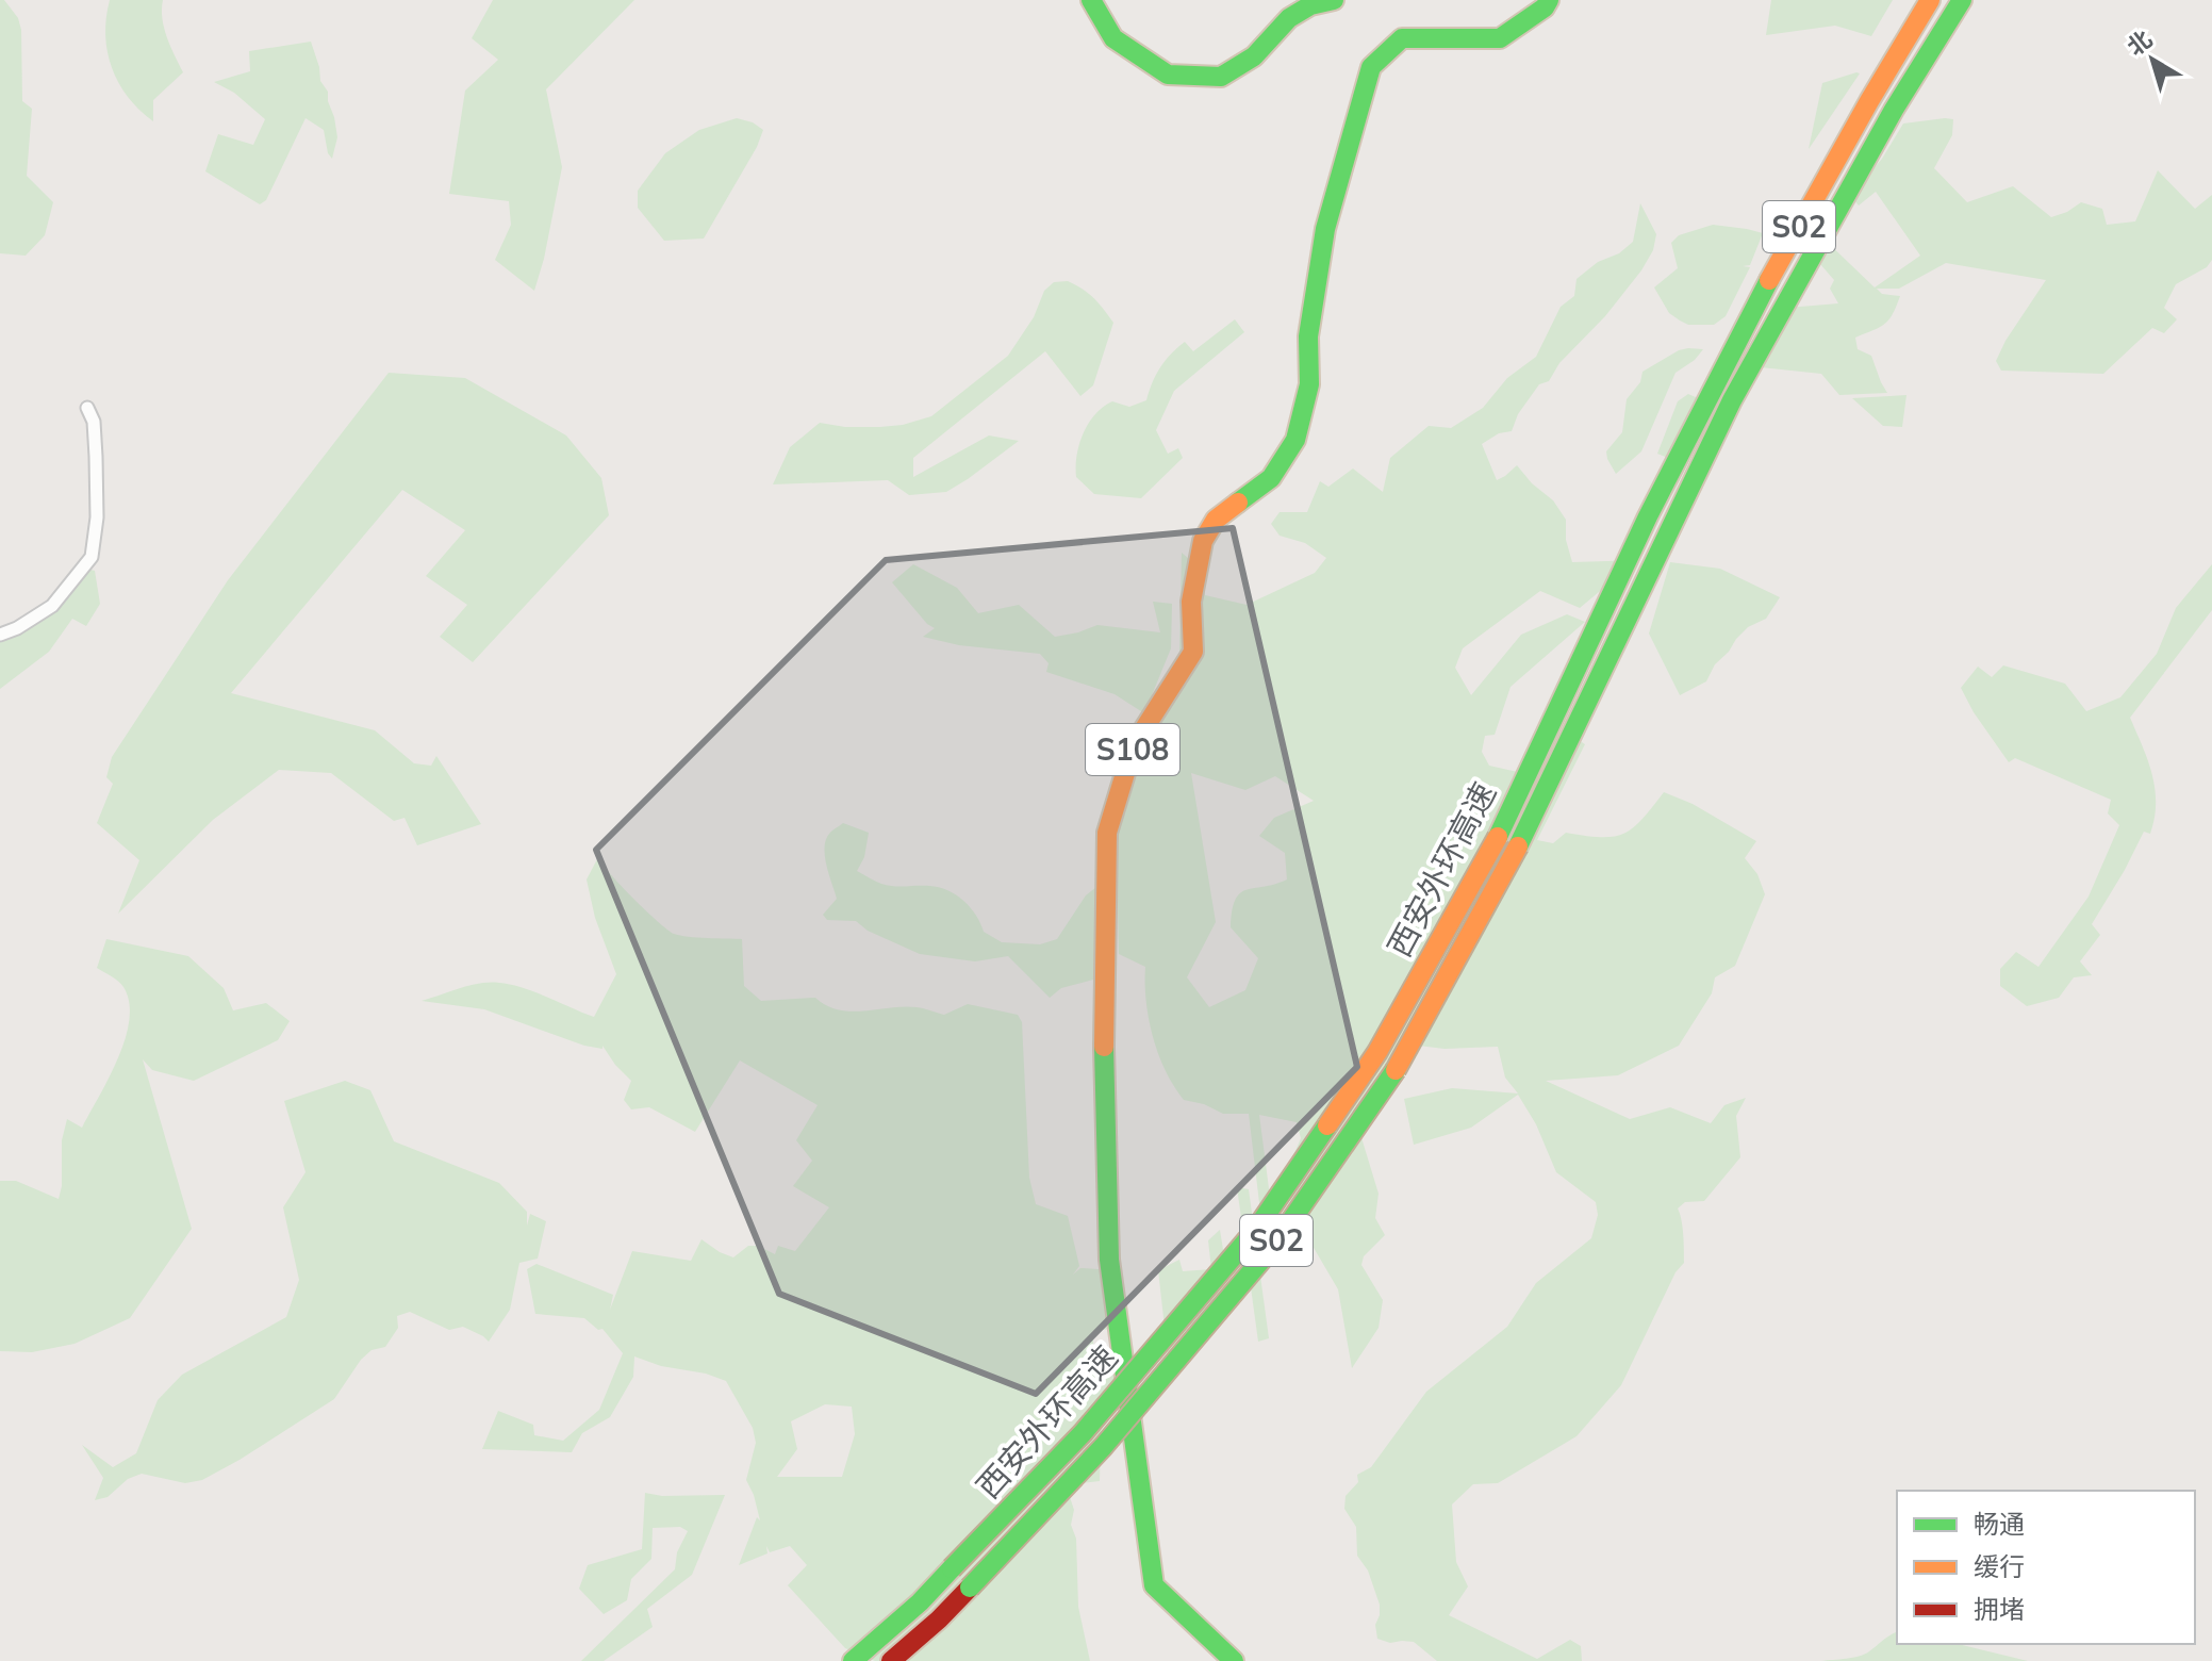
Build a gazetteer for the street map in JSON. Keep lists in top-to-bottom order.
{
  "streets": {
    "main road": ["S02", "S108", "西安外环高速"]
  },
  "legend": ["畅通", "缓行", "拥堵"],
  "north": "top left"
}
